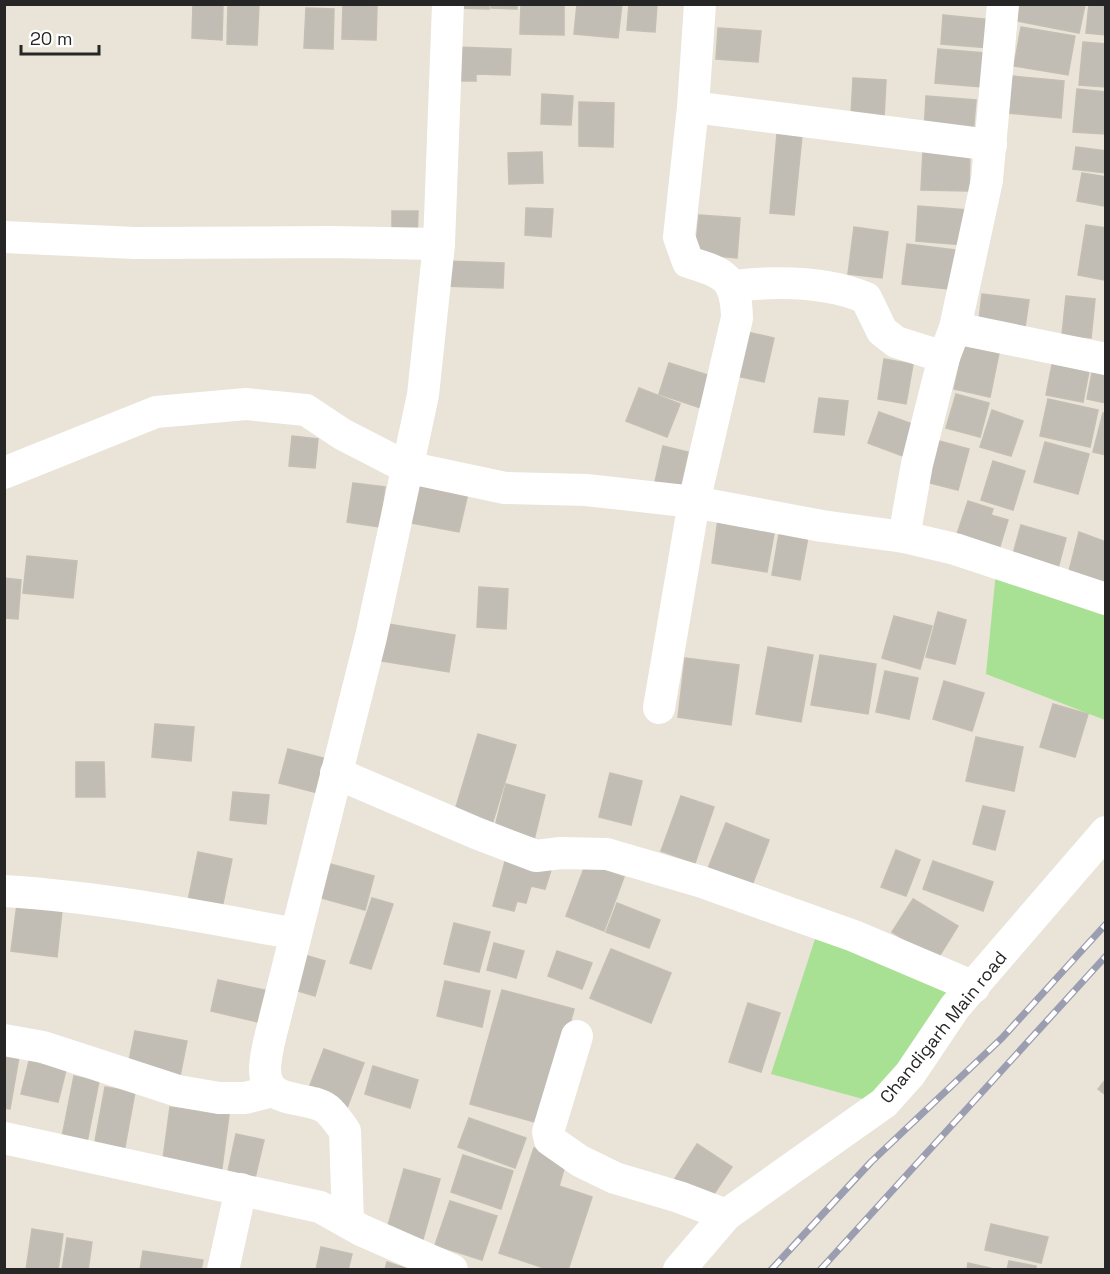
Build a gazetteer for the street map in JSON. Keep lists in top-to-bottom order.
{
  "streets": {
    "street": ["Chandigarh Main road"]
  },
  "scale_bar": "20 m"
}
